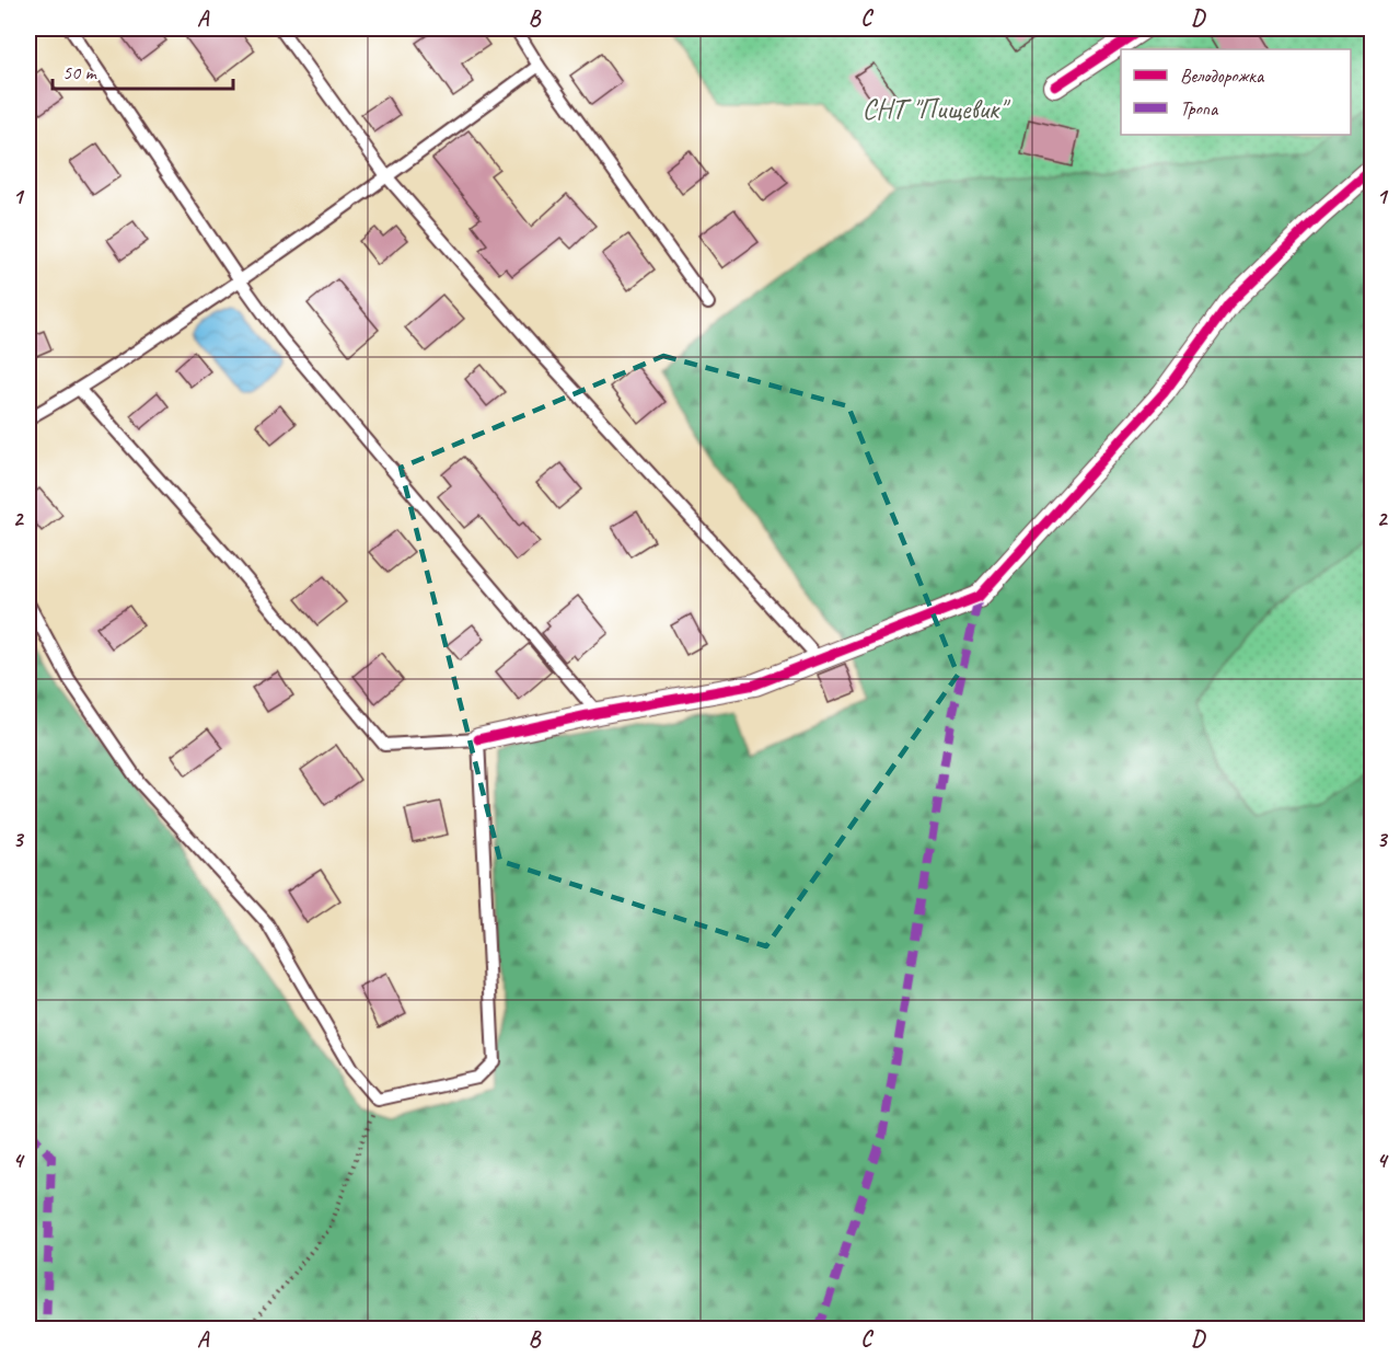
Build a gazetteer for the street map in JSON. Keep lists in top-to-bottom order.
{
  "parks": ["СНТ \"Пищевик\""],
  "legend": ["Велодорожка", "Тропа"],
  "scale_bar": "50 m",
  "grid": {
    "columns": [
      "A",
      "B",
      "C",
      "D"
    ],
    "rows": [
      "1",
      "2",
      "3",
      "4"
    ]
  }
}
